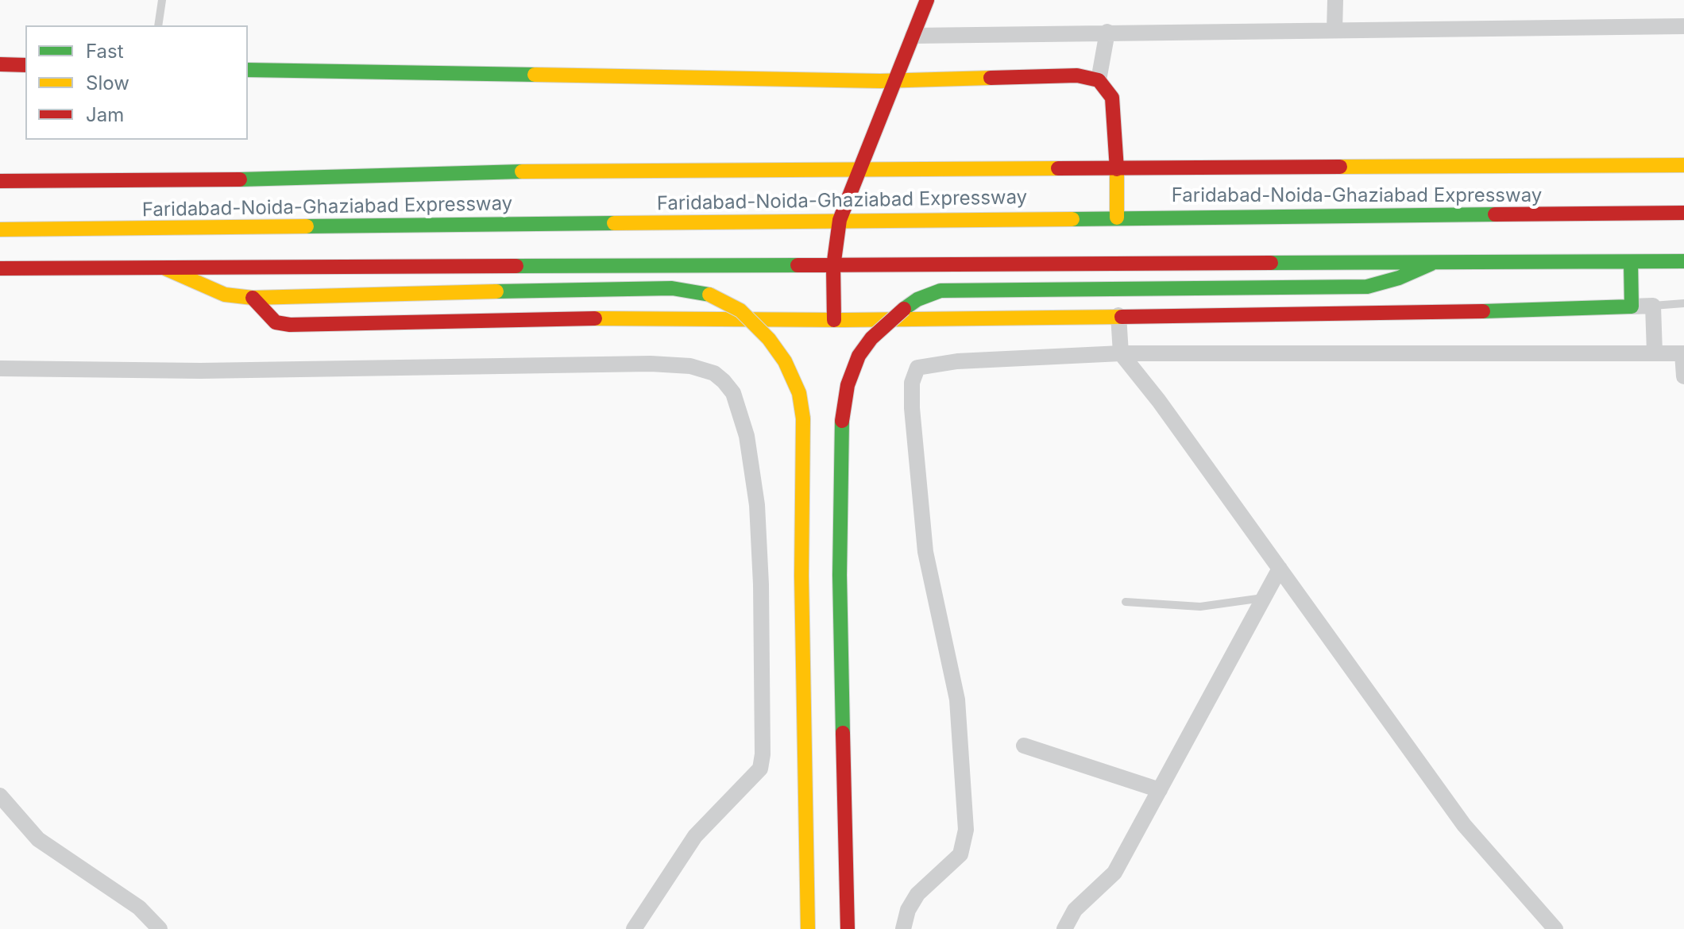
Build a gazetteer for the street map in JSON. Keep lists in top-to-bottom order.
{
  "streets": {
    "street": ["Faridabad-Noida-Ghaziabad Expressway"]
  },
  "legend": ["Fast", "Slow", "Jam"]
}
